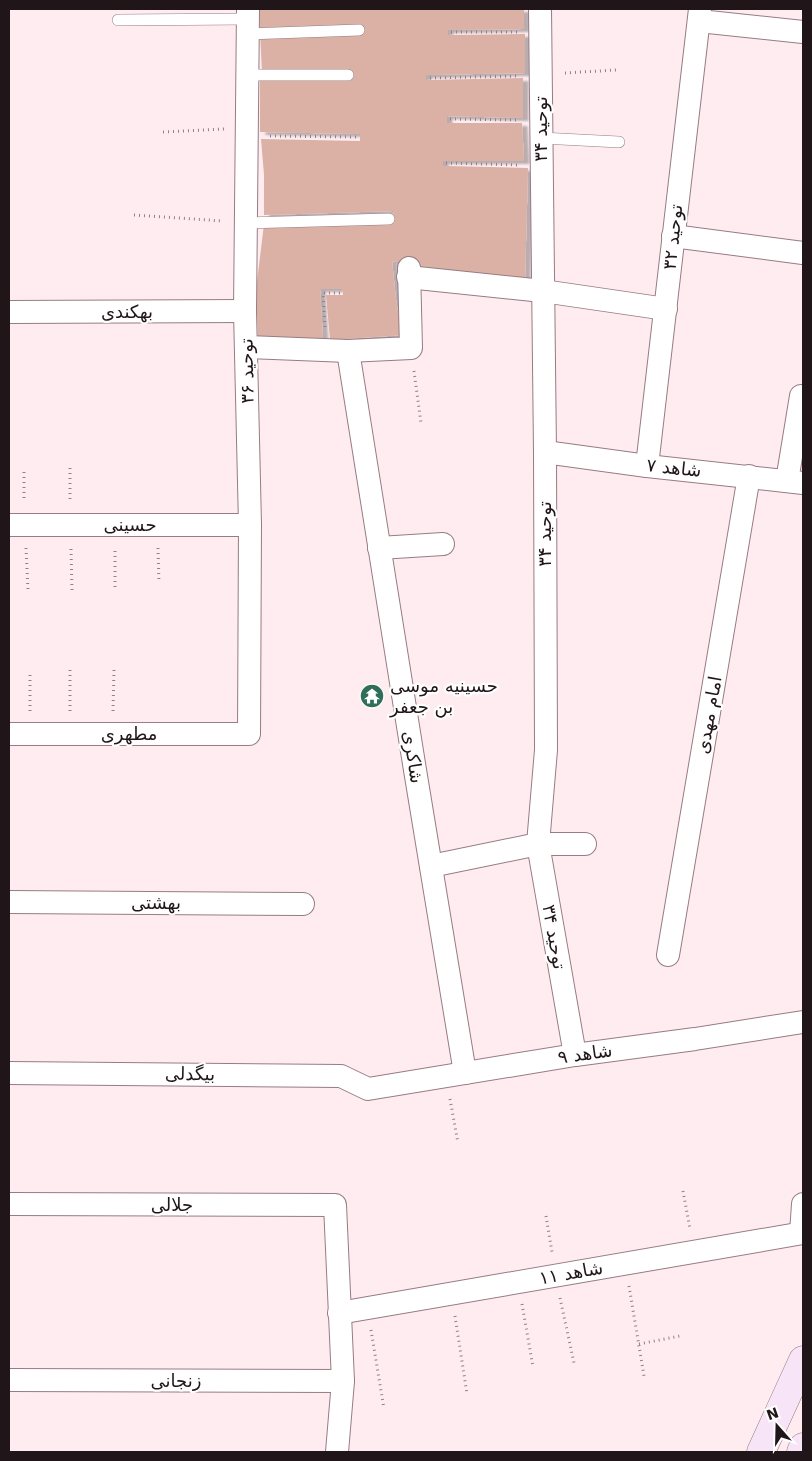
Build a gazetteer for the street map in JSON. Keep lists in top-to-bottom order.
{
  "streets": {
    "street": [
      "توحید ۳۴",
      "توحید ۳۲",
      "بهکندی",
      "توحید ۳۶",
      "شاهد ۷",
      "حسینی",
      "امام مهدی",
      "مطهری",
      "شاکری",
      "بهشتی",
      "شاهد ۹",
      "بیگدلی",
      "جلالی",
      "شاهد ۱۱",
      "زنجانی"
    ]
  },
  "crossings": [
    ["توحید ۳۴", "شاهد ۷"],
    ["توحید ۳۴", "شاهد ۹"],
    ["توحید ۳۲", "شاهد ۷"],
    ["بهکندی", "توحید ۳۶"],
    ["توحید ۳۶", "حسینی"],
    ["توحید ۳۶", "مطهری"],
    ["شاهد ۷", "امام مهدی"],
    ["شاکری", "شاهد ۹"],
    ["شاهد ۹", "بیگدلی"],
    ["جلالی", "شاهد ۱۱"]
  ],
  "places": {
    "temple": ["حسینیه موسی بن جعفر"]
  },
  "north": "top"
}
